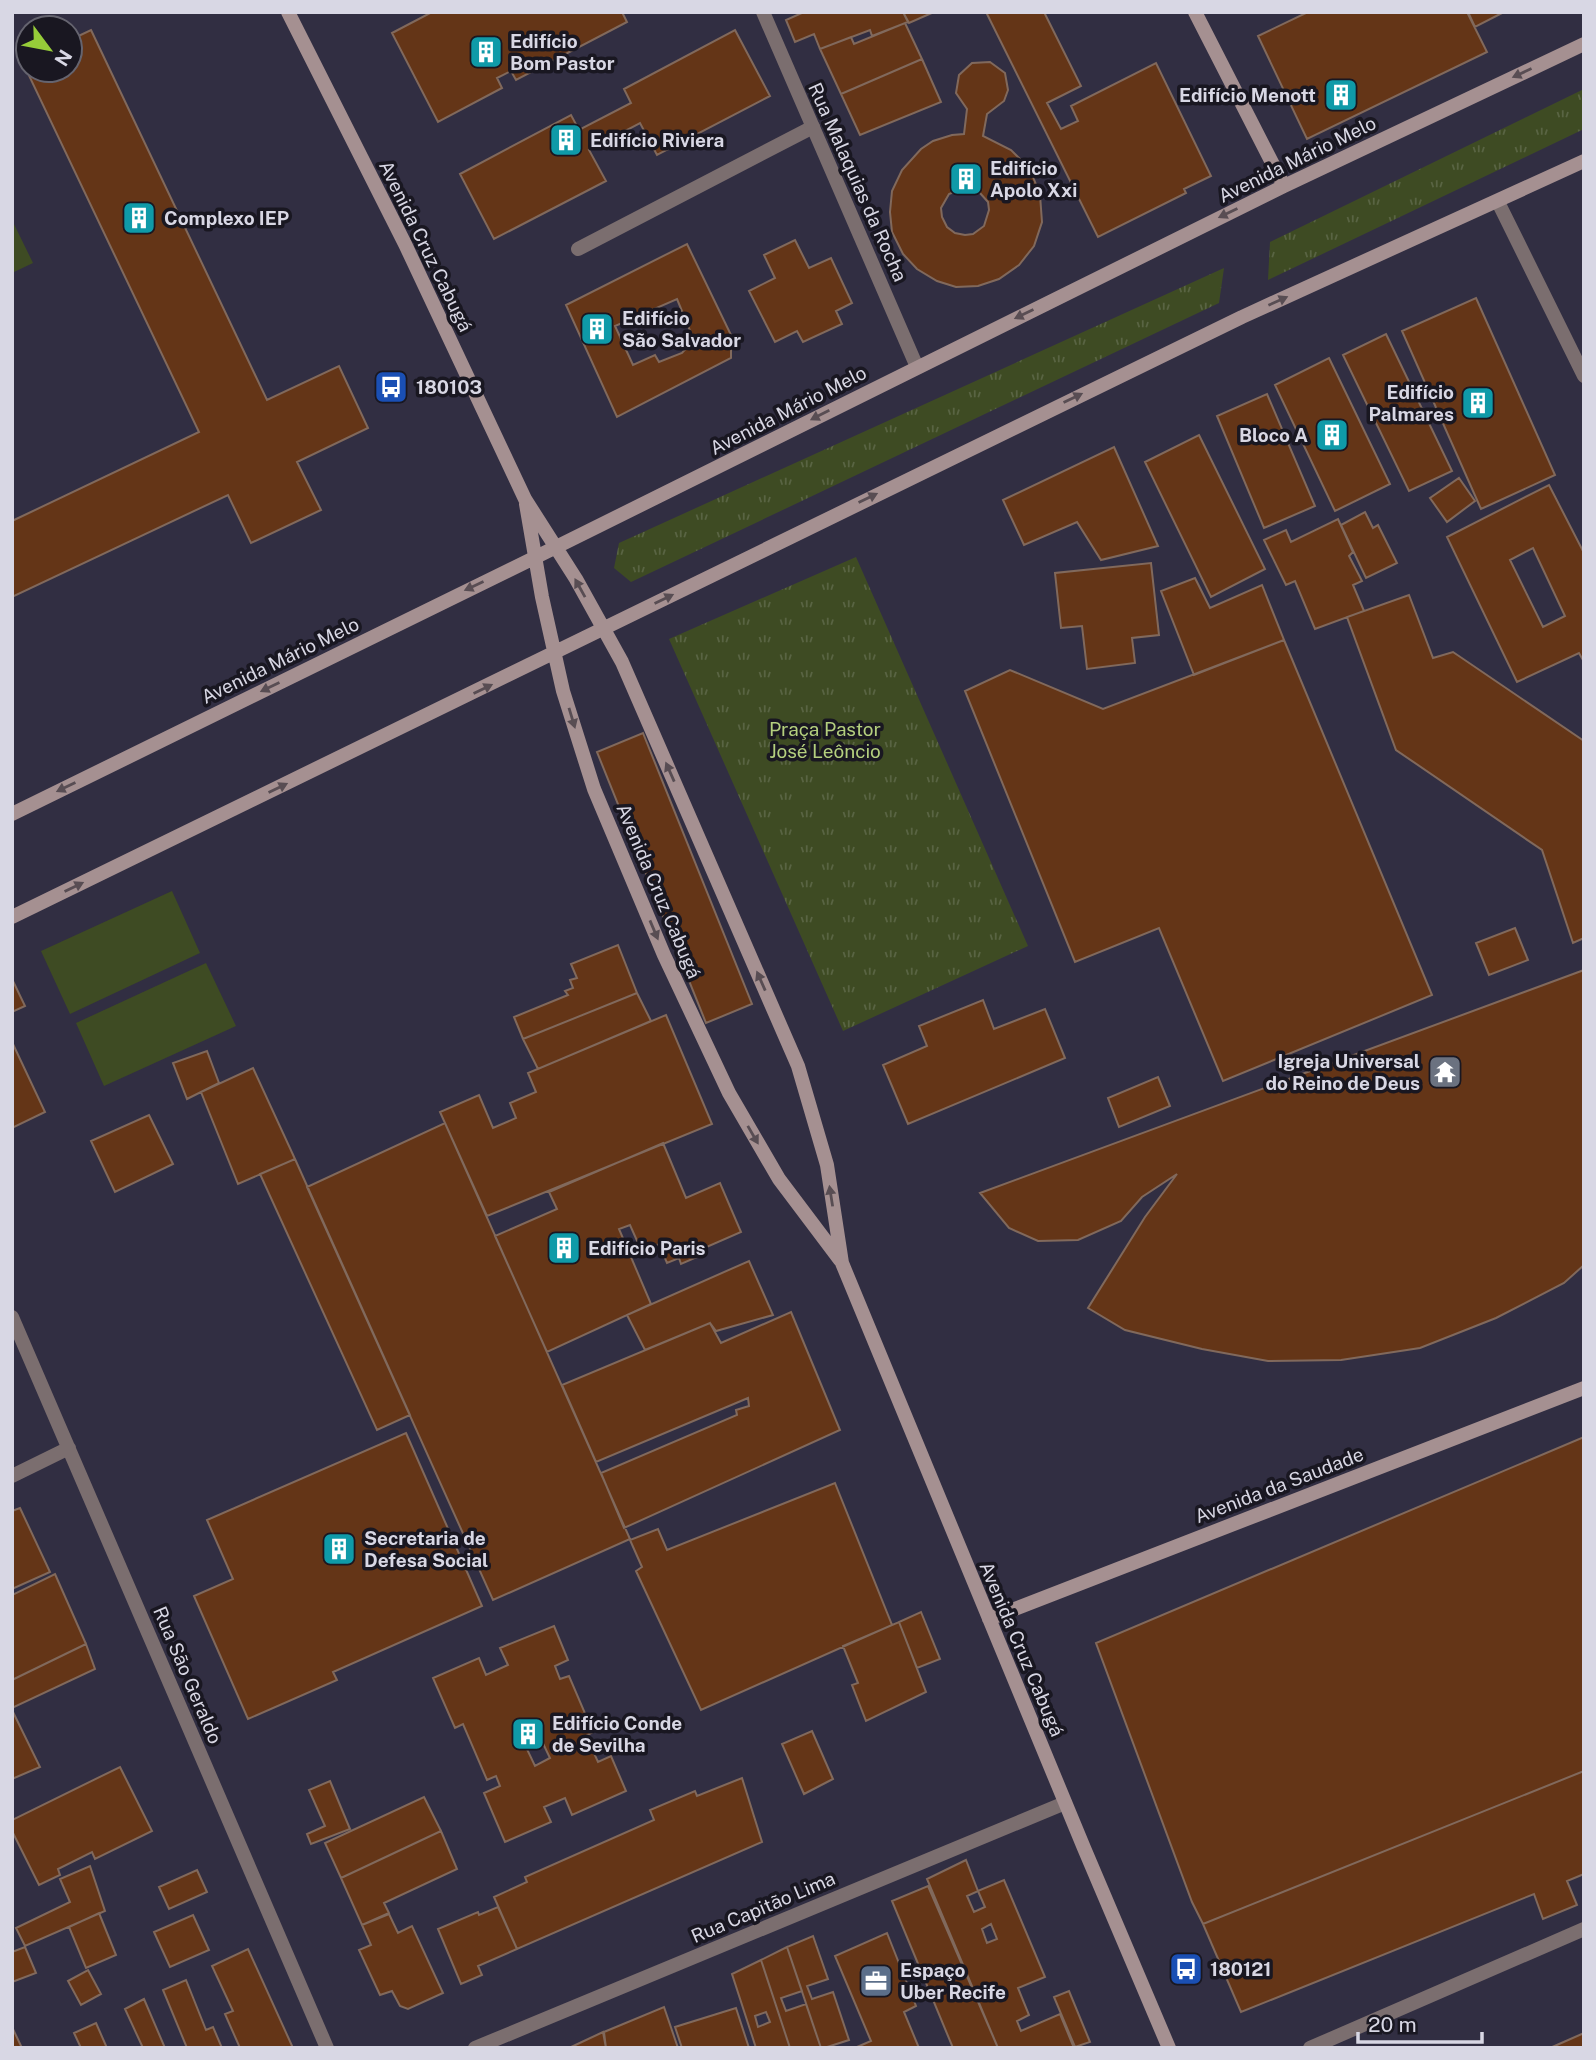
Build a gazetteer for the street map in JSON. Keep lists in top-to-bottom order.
{
  "streets": {
    "main road": ["Avenida Mário Melo", "Avenida Cruz Cabugá", "Avenida da Saudade"],
    "street": ["Rua Malaquias da Rocha", "Rua São Geraldo", "Rua Capitão Lima"]
  },
  "crossings": [
    ["Avenida Mário Melo", "Rua Malaquias da Rocha"],
    ["Avenida Mário Melo", "Avenida Cruz Cabugá"],
    ["Avenida Cruz Cabugá", "Avenida da Saudade"],
    ["Avenida Cruz Cabugá", "Rua Capitão Lima"]
  ],
  "parks": ["Praça Pastor José Leôncio"],
  "places": {
    "building": [
      "Edifício Bom Pastor",
      "Edifício Menott",
      "Edifício Riviera",
      "Edifício Apolo Xxi",
      "Complexo IEP",
      "Edifício São Salvador",
      "Edifício Palmares",
      "Bloco A",
      "Edifício Paris",
      "Secretaria de Defesa Social",
      "Edifício Conde de Sevilha"
    ],
    "bus stop": ["180103", "180121"],
    "temple": ["Igreja Universal do Reino de Deus"],
    "office": ["Espaço Uber Recife"]
  },
  "scale_bar": "20 m",
  "north": "bottom right"
}
